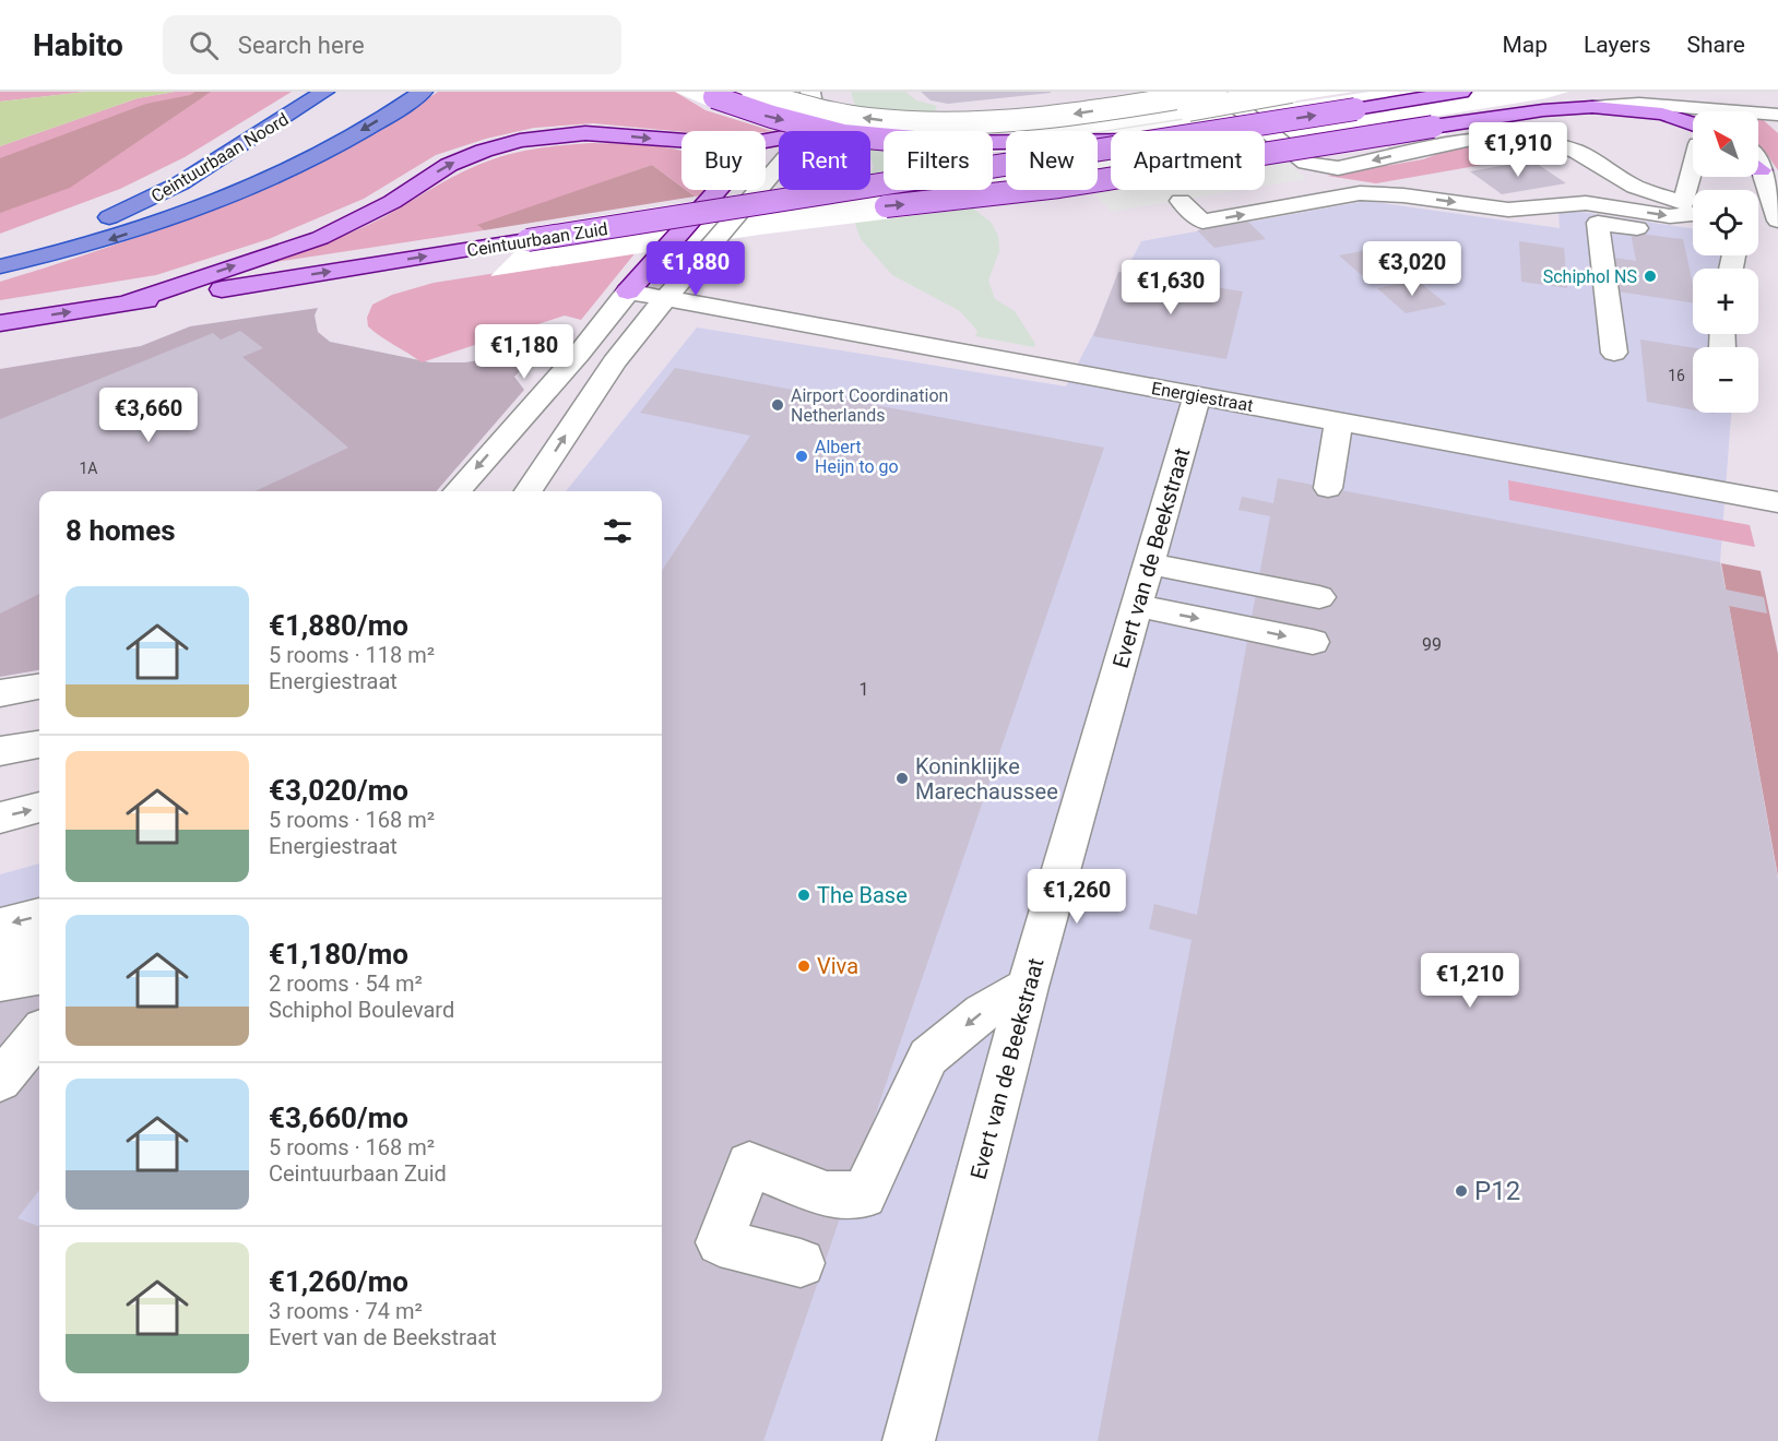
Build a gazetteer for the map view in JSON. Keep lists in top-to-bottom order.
{
  "streets": {
    "highway": ["Ceintuurbaan Noord"],
    "main road": ["Ceintuurbaan Zuid"],
    "street": ["Energiestraat", "Evert van de Beekstraat"]
  },
  "crossings": [
    ["Energiestraat", "Evert van de Beekstraat"]
  ],
  "places": [
    "Schiphol NS",
    "Airport Coordination Netherlands",
    "Albert Heijn to go",
    "Koninklijke Marechaussee",
    "The Base",
    "Viva",
    "P12"
  ],
  "house_numbers": [
    "16",
    "1A",
    "99",
    "1"
  ],
  "north": "top left",
  "page": {
    "header": "Habito",
    "search": "Search here",
    "nav": ["Map", "Layers", "Share"],
    "map_buttons": ["+", "−"],
    "price": [
      "€1,910",
      "€1,880",
      "€3,020",
      "€1,630",
      "€1,180",
      "€3,660",
      "€1,260",
      "€1,210"
    ],
    "chip": [
      "Buy",
      "Rent",
      "Filters",
      "New",
      "Apartment"
    ],
    "heading": "8 homes",
    "list": [
      {
        "name": "€1,880/mo",
        "note": "5 rooms · 118 m² · Energiestraat"
      },
      {
        "name": "€3,020/mo",
        "note": "5 rooms · 168 m² · Energiestraat"
      },
      {
        "name": "€1,180/mo",
        "note": "2 rooms · 54 m² · Schiphol Boulevard"
      },
      {
        "name": "€3,660/mo",
        "note": "5 rooms · 168 m² · Ceintuurbaan Zuid"
      },
      {
        "name": "€1,260/mo",
        "note": "3 rooms · 74 m² · Evert van de Beekstraat"
      }
    ]
  }
}
